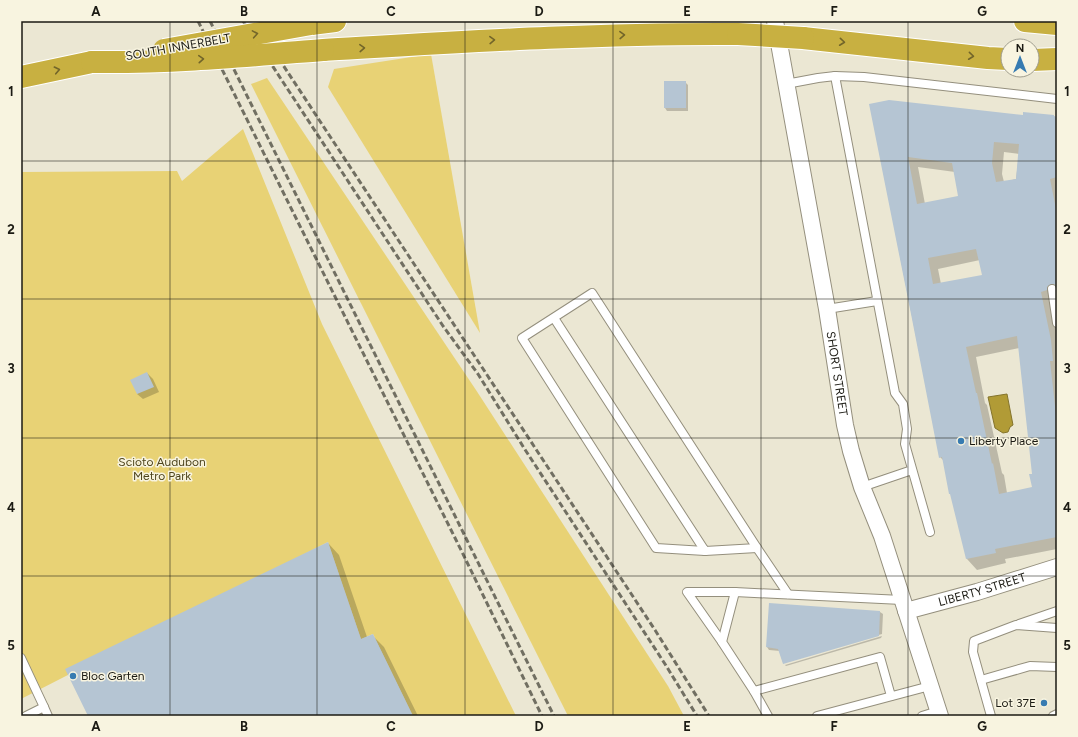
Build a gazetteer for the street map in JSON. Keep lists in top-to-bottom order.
{
  "streets": {
    "highway": ["SOUTH INNERBELT"],
    "street": ["SHORT STREET", "LIBERTY STREET"]
  },
  "crossings": [
    ["SHORT STREET", "LIBERTY STREET"]
  ],
  "parks": ["Scioto Audubon Metro Park"],
  "places": ["Liberty Place", "Bloc Garten", "Lot 37E"],
  "north": "top",
  "grid": {
    "columns": [
      "A",
      "B",
      "C",
      "D",
      "E",
      "F",
      "G"
    ],
    "rows": [
      "1",
      "2",
      "3",
      "4",
      "5"
    ]
  }
}
